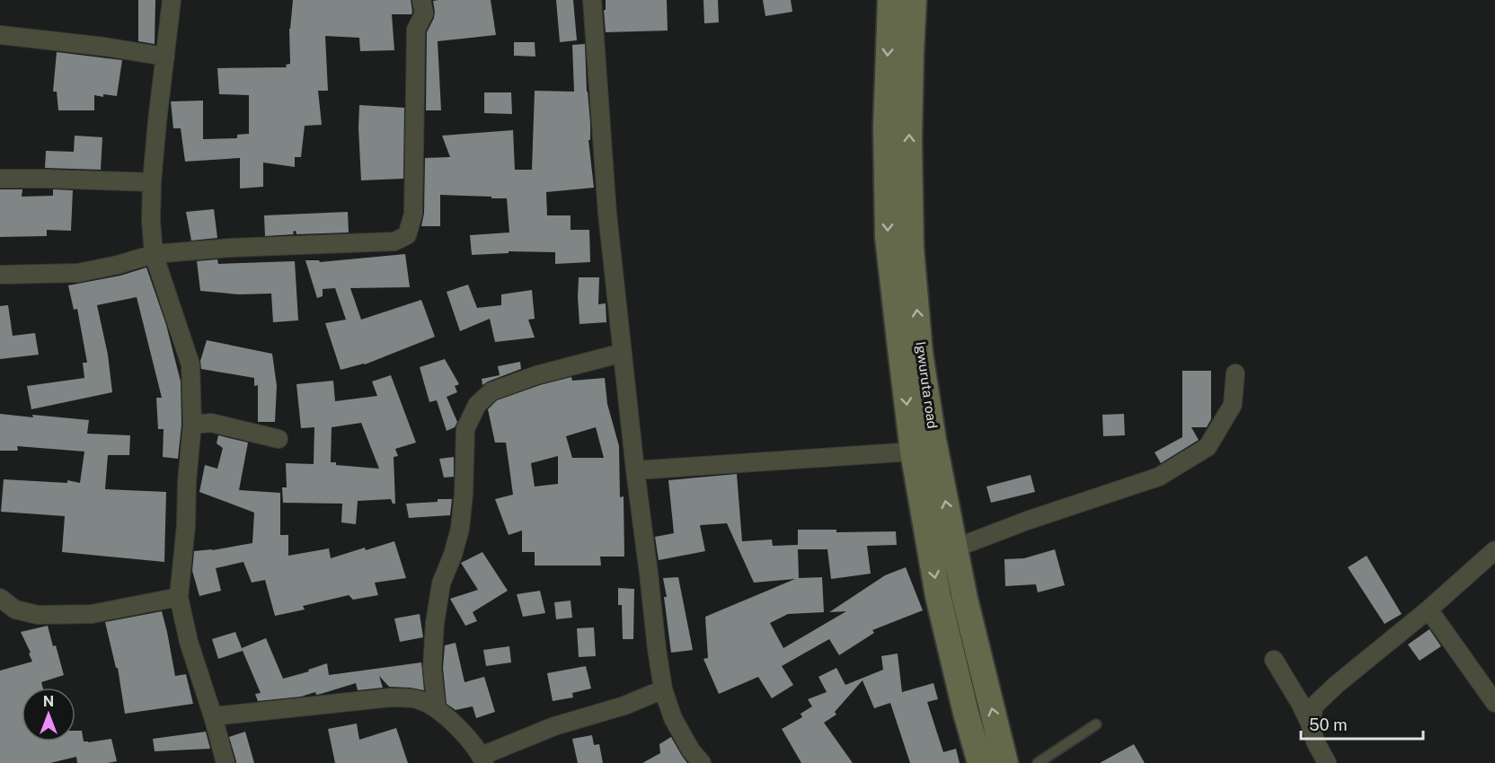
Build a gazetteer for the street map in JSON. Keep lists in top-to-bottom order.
{
  "streets": {
    "main road": ["Igwuruta road"]
  },
  "scale_bar": "50 m",
  "north": "top"
}
